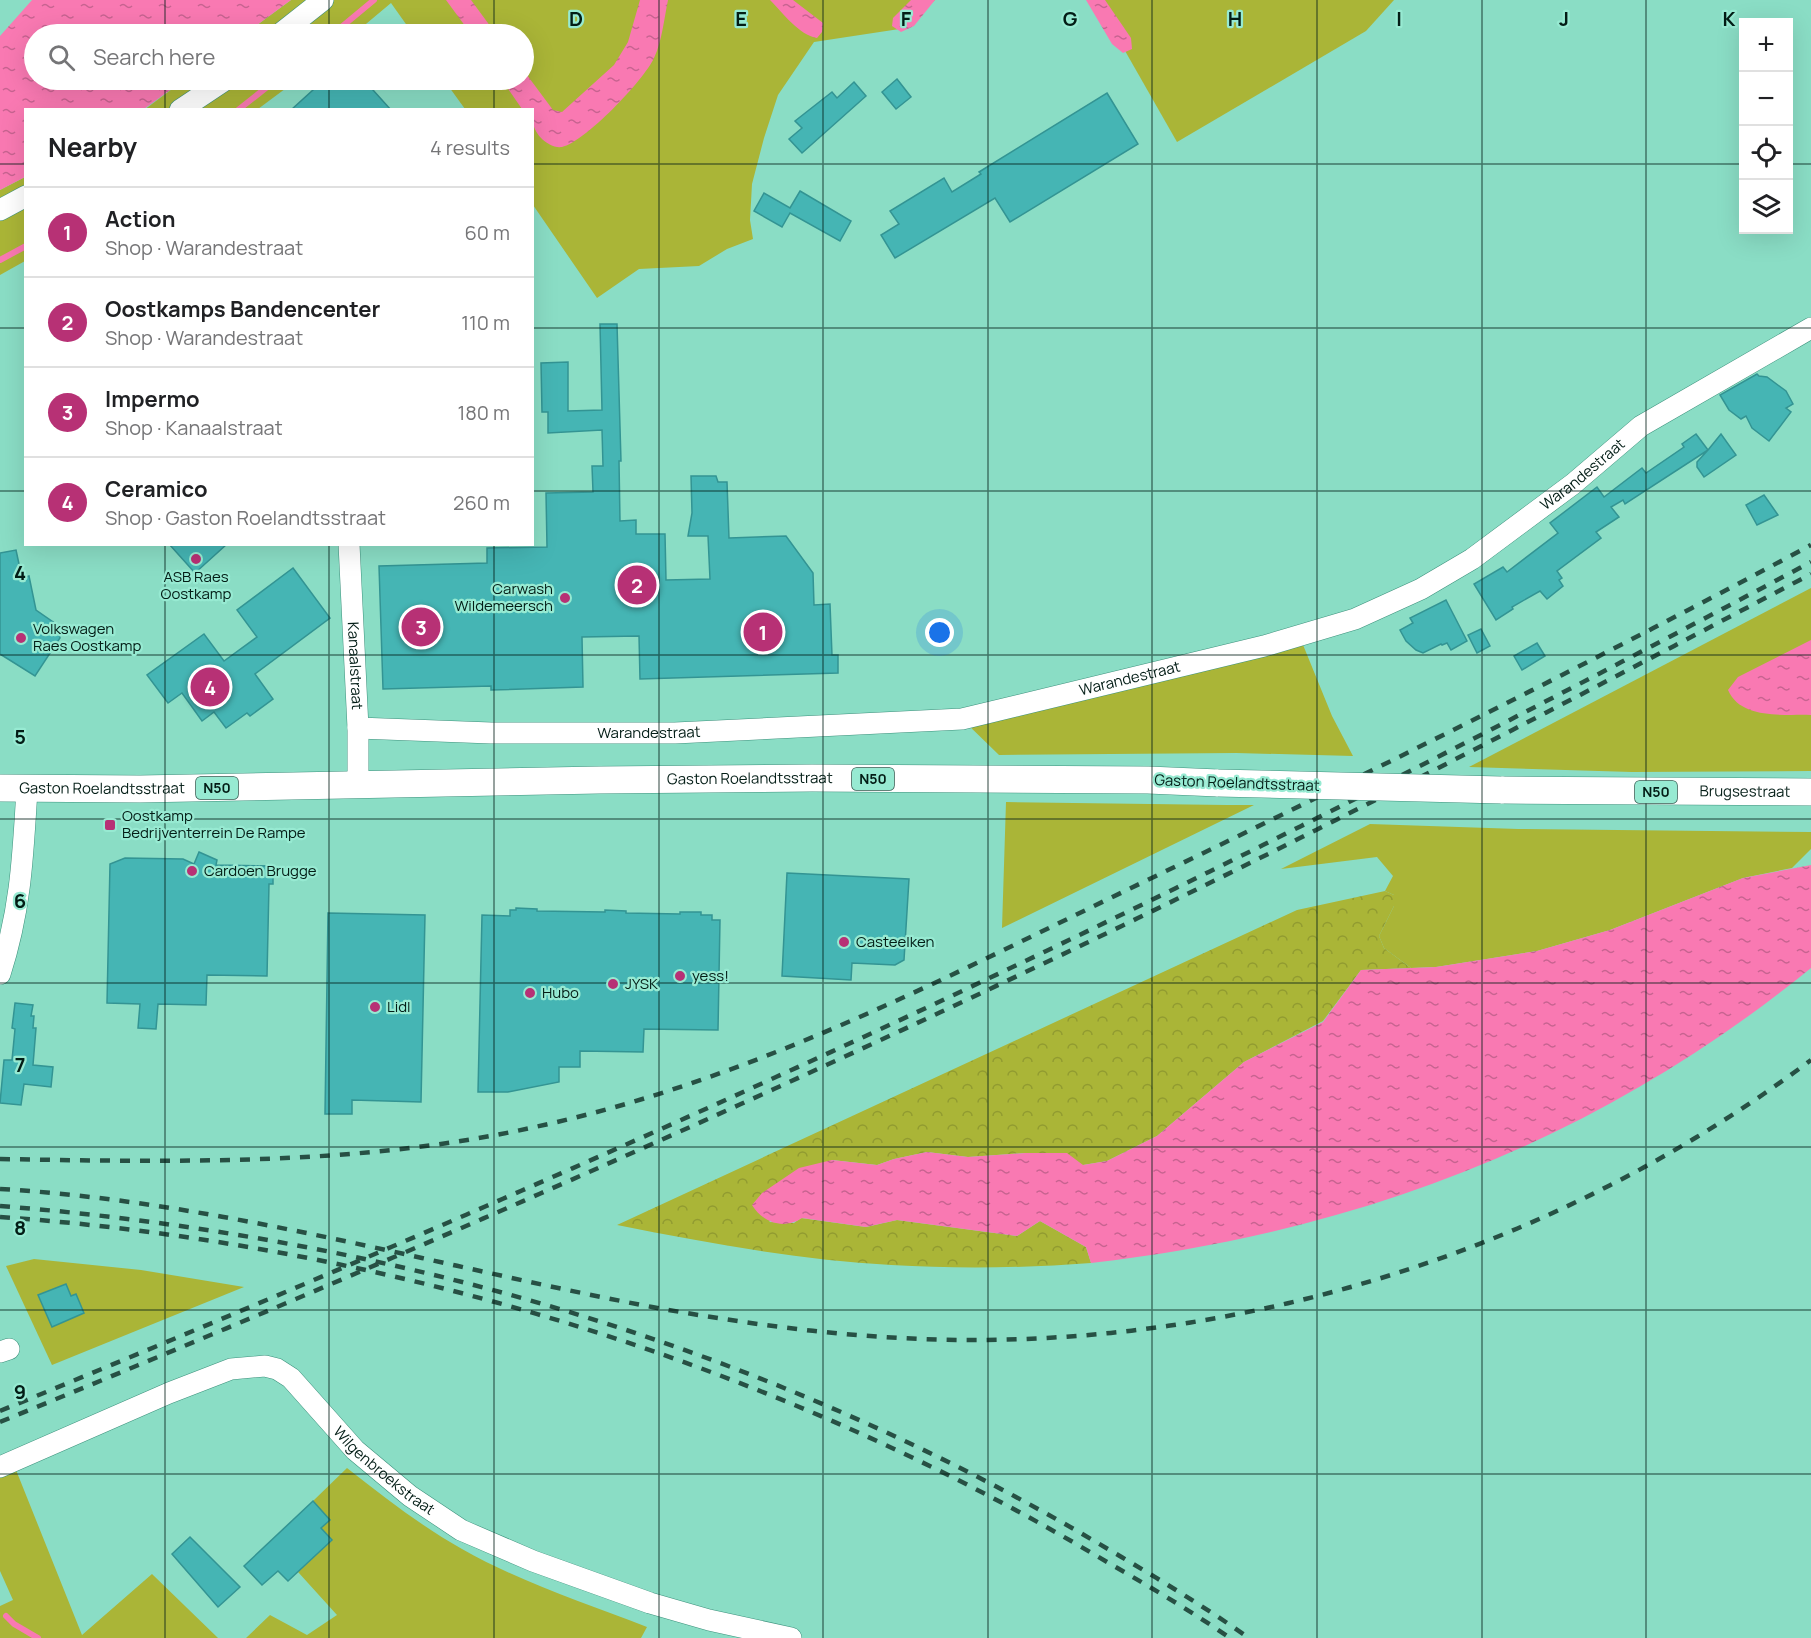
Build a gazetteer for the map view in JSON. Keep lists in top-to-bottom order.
{
  "streets": {
    "main road": ["Gaston Roelandtsstraat", "N50", "Brugsestraat"],
    "street": ["Warandestraat", "Kanaalstraat", "Wilgenbroekstraat"]
  },
  "crossings": [
    ["Warandestraat", "Kanaalstraat"],
    ["Kanaalstraat", "Gaston Roelandtsstraat"],
    ["Gaston Roelandtsstraat", "Brugsestraat"]
  ],
  "places": {
    "other": [
      "ASB Raes Oostkamp",
      "Carwash Wildemeersch",
      "Volkswagen Raes Oostkamp",
      "Cardoen Brugge",
      "Casteelken",
      "yess!",
      "JYSK",
      "Hubo",
      "Lidl"
    ],
    "transit": ["Oostkamp Bedrijventerrein De Rampe"]
  },
  "page": {
    "map_buttons": ["+", "−"],
    "search": "Search here",
    "heading": ["Nearby", "4 results"],
    "list": [
      {
        "mark": "1",
        "name": "Action",
        "note": "Shop · Warandestraat",
        "value": "60 m"
      },
      {
        "mark": "2",
        "name": "Oostkamps Bandencenter",
        "note": "Shop · Warandestraat",
        "value": "110 m"
      },
      {
        "mark": "3",
        "name": "Impermo",
        "note": "Shop · Kanaalstraat",
        "value": "180 m"
      },
      {
        "mark": "4",
        "name": "Ceramico",
        "note": "Shop · Gaston Roelandtsstraat",
        "value": "260 m"
      }
    ],
    "pins": [
      "2",
      "3",
      "1",
      "4"
    ]
  },
  "grid": {
    "columns": [
      "D",
      "E",
      "F",
      "G",
      "H",
      "I",
      "J",
      "K"
    ],
    "rows": [
      "4",
      "5",
      "6",
      "7",
      "8",
      "9"
    ]
  }
}
